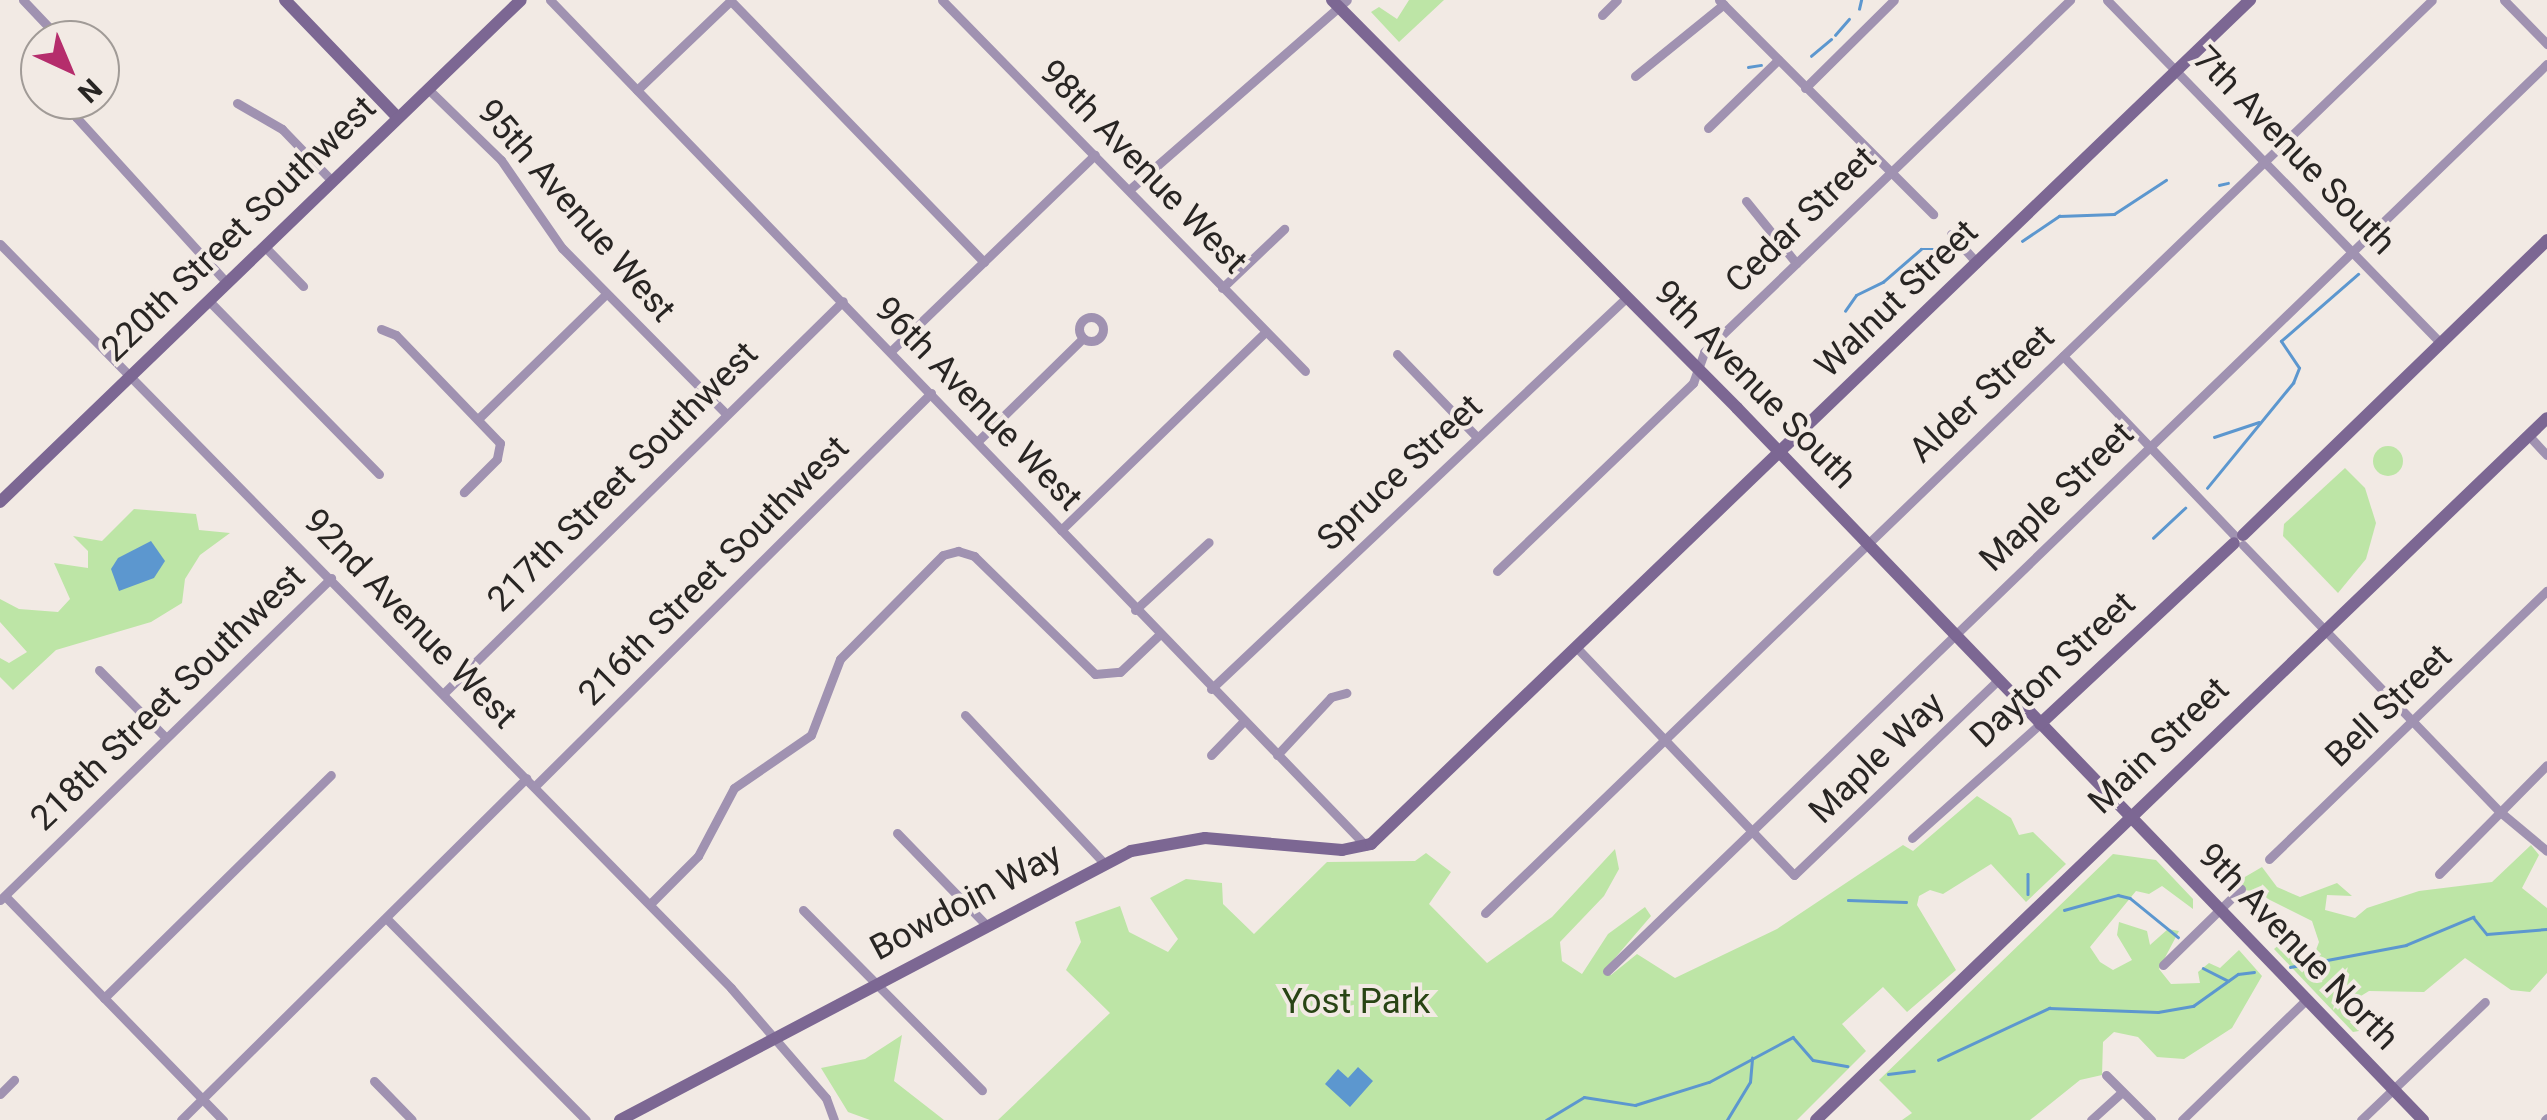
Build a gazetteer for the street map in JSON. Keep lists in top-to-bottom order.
{
  "streets": {
    "street": [
      "7th Avenue South",
      "98th Avenue West",
      "95th Avenue West",
      "Cedar Street",
      "220th Street Southwest",
      "Walnut Street",
      "9th Avenue South",
      "Alder Street",
      "96th Avenue West",
      "Spruce Street",
      "217th Street Southwest",
      "Maple Street",
      "216th Street Southwest",
      "92nd Avenue West",
      "Dayton Street",
      "218th Street Southwest",
      "Bell Street",
      "Main Street",
      "Maple Way",
      "Bowdoin Way",
      "9th Avenue North"
    ]
  },
  "crossings": [
    ["7th Avenue South", "Walnut Street"],
    ["7th Avenue South", "Alder Street"],
    ["7th Avenue South", "Maple Street"],
    ["7th Avenue South", "Dayton Street"],
    ["95th Avenue West", "220th Street Southwest"],
    ["95th Avenue West", "217th Street Southwest"],
    ["Cedar Street", "9th Avenue South"],
    ["220th Street Southwest", "92nd Avenue West"],
    ["Walnut Street", "9th Avenue South"],
    ["Walnut Street", "96th Avenue West"],
    ["Walnut Street", "Bowdoin Way"],
    ["9th Avenue South", "Alder Street"],
    ["9th Avenue South", "Spruce Street"],
    ["9th Avenue South", "Maple Street"],
    ["9th Avenue South", "Dayton Street"],
    ["9th Avenue South", "Main Street"],
    ["9th Avenue South", "Maple Way"],
    ["9th Avenue South", "9th Avenue North"],
    ["96th Avenue West", "Spruce Street"],
    ["96th Avenue West", "217th Street Southwest"],
    ["96th Avenue West", "216th Street Southwest"],
    ["96th Avenue West", "Bowdoin Way"],
    ["217th Street Southwest", "92nd Avenue West"],
    ["Maple Street", "Maple Way"],
    ["216th Street Southwest", "92nd Avenue West"],
    ["92nd Avenue West", "218th Street Southwest"],
    ["92nd Avenue West", "Bowdoin Way"],
    ["Main Street", "9th Avenue North"]
  ],
  "parks": ["Yost Park"],
  "north": "bottom right"
}
